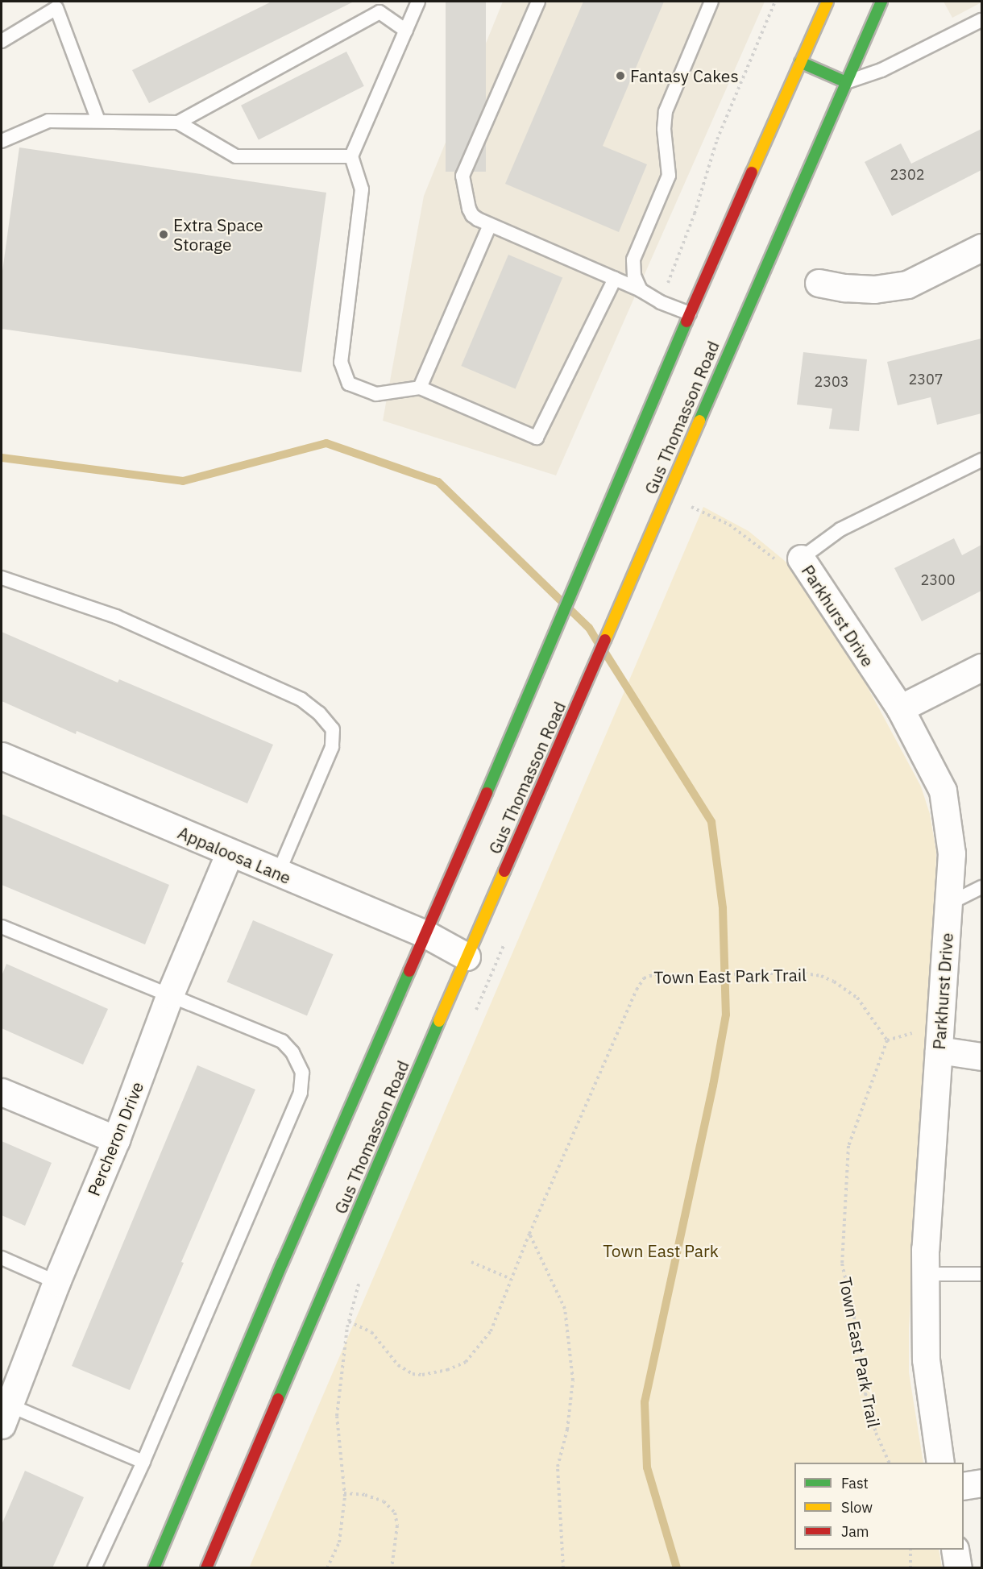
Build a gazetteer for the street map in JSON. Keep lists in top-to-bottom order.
{
  "streets": {
    "main road": ["Gus Thomasson Road"],
    "street": ["Parkhurst Drive", "Appaloosa Lane", "Percheron Drive"],
    "path": ["Town East Park Trail"]
  },
  "crossings": [
    ["Gus Thomasson Road", "Appaloosa Lane"],
    ["Appaloosa Lane", "Percheron Drive"]
  ],
  "parks": ["Town East Park"],
  "places": ["Fantasy Cakes", "Extra Space Storage"],
  "house_numbers": [
    "2302",
    "2307",
    "2303",
    "2300"
  ],
  "legend": ["Fast", "Slow", "Jam"]
}
